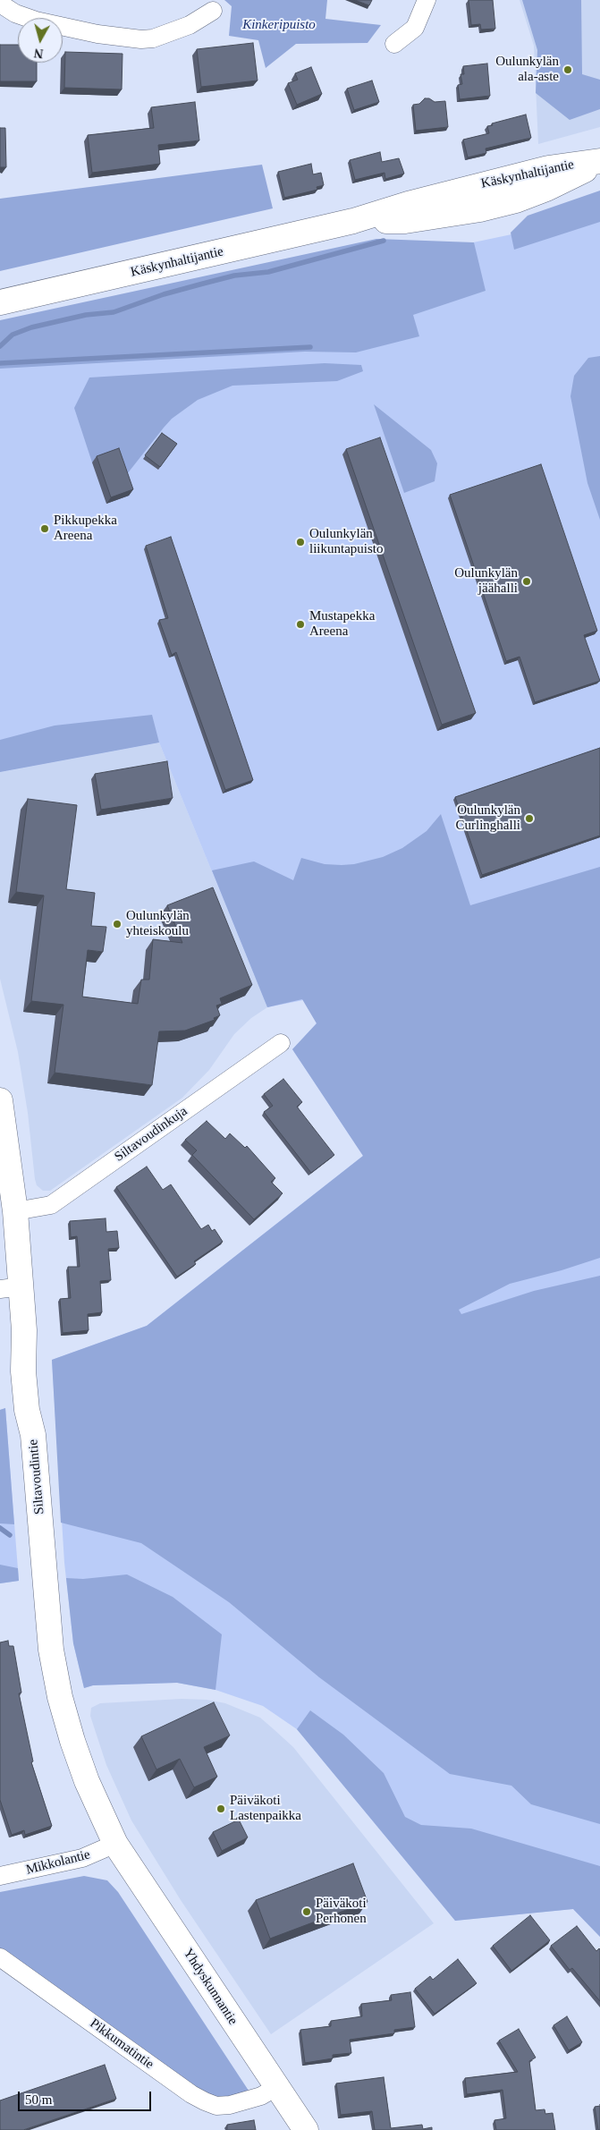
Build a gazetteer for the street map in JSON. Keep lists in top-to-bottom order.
{
  "streets": {
    "main road": ["Käskynhaltijantie", "Siltavoudintie", "Yhdyskunnantie"],
    "street": ["Siltavoudinkuja", "Mikkolantie", "Pikkumatintie"]
  },
  "crossings": [
    ["Siltavoudinkuja", "Siltavoudintie"],
    ["Siltavoudintie", "Mikkolantie"],
    ["Siltavoudintie", "Yhdyskunnantie"],
    ["Mikkolantie", "Yhdyskunnantie"],
    ["Yhdyskunnantie", "Pikkumatintie"]
  ],
  "parks": ["Kinkeripuisto"],
  "places": [
    "Oulunkylän ala-aste",
    "Pikkupekka Areena",
    "Oulunkylän liikuntapuisto",
    "Oulunkylän jäähalli",
    "Mustapekka Areena",
    "Oulunkylän Curlinghalli",
    "Oulunkylän yhteiskoulu",
    "Päiväkoti Lastenpaikka",
    "Päiväkoti Perhonen"
  ],
  "scale_bar": "50 m",
  "north": "bottom"
}
